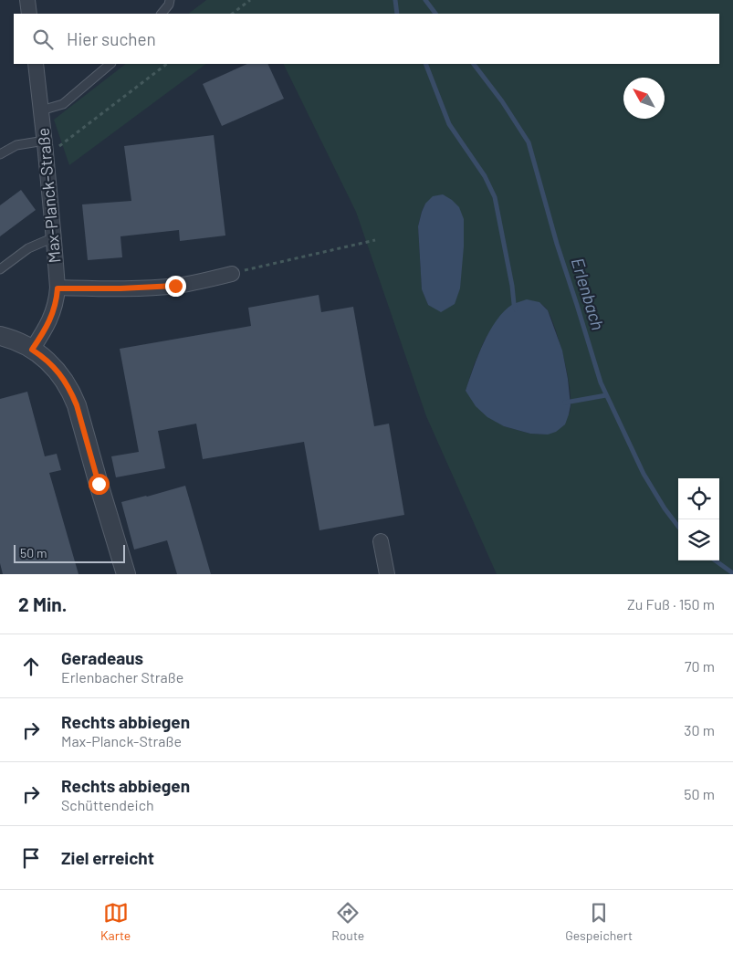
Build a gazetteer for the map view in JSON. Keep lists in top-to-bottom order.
{
  "streets": {
    "street": ["Max-Planck-Straße"]
  },
  "water": ["Erlenbach"],
  "scale_bar": "50 m",
  "north": "top left",
  "page": {
    "search": "Hier suchen",
    "scale": "50 m",
    "heading": ["2 Min.", "Zu Fuß · 150 m"],
    "list": [
      ["Geradeaus", "Erlenbacher Straße", "70 m"],
      ["Rechts abbiegen", "Max-Planck-Straße", "30 m"],
      ["Rechts abbiegen", "Schüttendeich", "50 m"],
      "Ziel erreicht"
    ],
    "nav": ["Karte", "Route", "Gespeichert"]
  }
}
